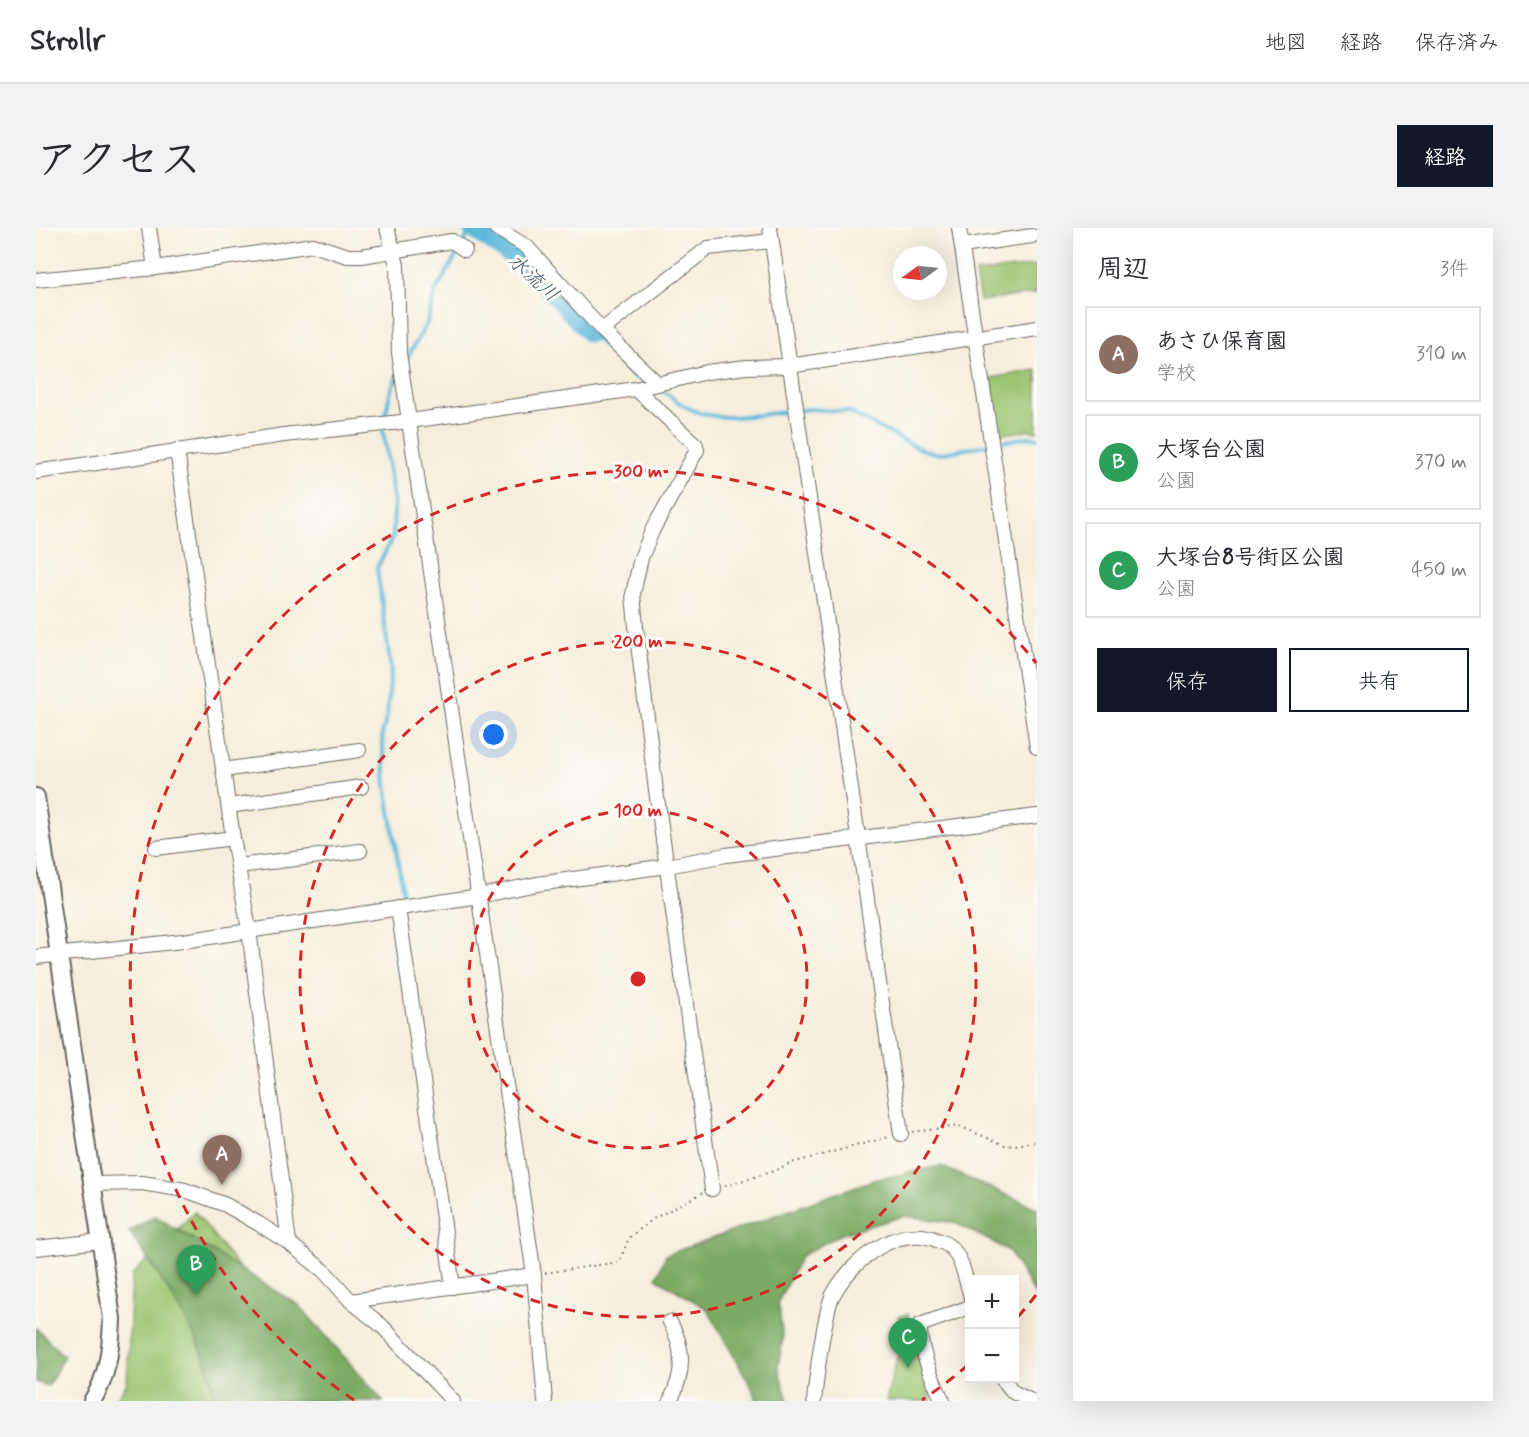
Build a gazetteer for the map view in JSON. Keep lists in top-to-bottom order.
{
  "water": ["水流川"],
  "north": "left",
  "page": {
    "header": "Strollr",
    "nav": ["地図", "経路", "保存済み"],
    "title": "アクセス",
    "buttons": [
      "経路",
      ["保存", "共有"]
    ],
    "heading": ["周辺", "3件"],
    "list": [
      {
        "mark": "A",
        "name": "あさひ保育園",
        "note": "学校",
        "value": "310 m"
      },
      {
        "mark": "B",
        "name": "大塚台公園",
        "note": "公園",
        "value": "370 m"
      },
      {
        "mark": "C",
        "name": "大塚台8号街区公園",
        "note": "公園",
        "value": "450 m"
      }
    ],
    "pins": ["A", "B", "C"],
    "map_buttons": ["+", "−"]
  },
  "rings": ["300 m", "200 m", "100 m"]
}
